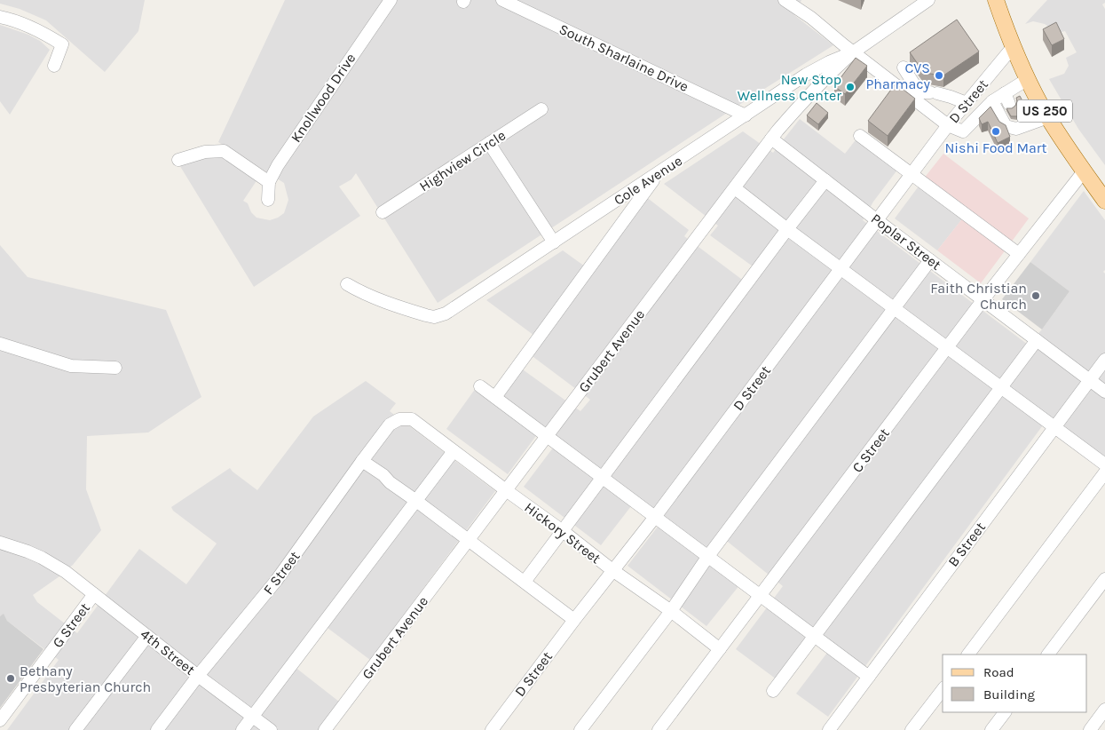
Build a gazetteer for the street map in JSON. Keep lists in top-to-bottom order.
{
  "streets": {
    "main road": ["US 250"],
    "street": [
      "South Sharlaine Drive",
      "Knollwood Drive",
      "D Street",
      "Highview Circle",
      "Cole Avenue",
      "Poplar Street",
      "Grubert Avenue",
      "C Street",
      "Hickory Street",
      "B Street",
      "F Street",
      "G Street",
      "4th Street"
    ]
  },
  "crossings": [
    ["South Sharlaine Drive", "Cole Avenue"],
    ["D Street", "US 250"],
    ["D Street", "Poplar Street"],
    ["D Street", "Hickory Street"],
    ["US 250", "C Street"],
    ["Cole Avenue", "Grubert Avenue"],
    ["Poplar Street", "Grubert Avenue"],
    ["Poplar Street", "C Street"],
    ["Poplar Street", "B Street"],
    ["Grubert Avenue", "Hickory Street"],
    ["C Street", "Hickory Street"],
    ["Hickory Street", "F Street"],
    ["F Street", "4th Street"],
    ["G Street", "4th Street"]
  ],
  "places": [
    "CVS Pharmacy",
    "New Stop Wellness Center",
    "Nishi Food Mart",
    "Faith Christian Church",
    "Bethany Presbyterian Church"
  ],
  "legend": ["Road", "Building"]
}
